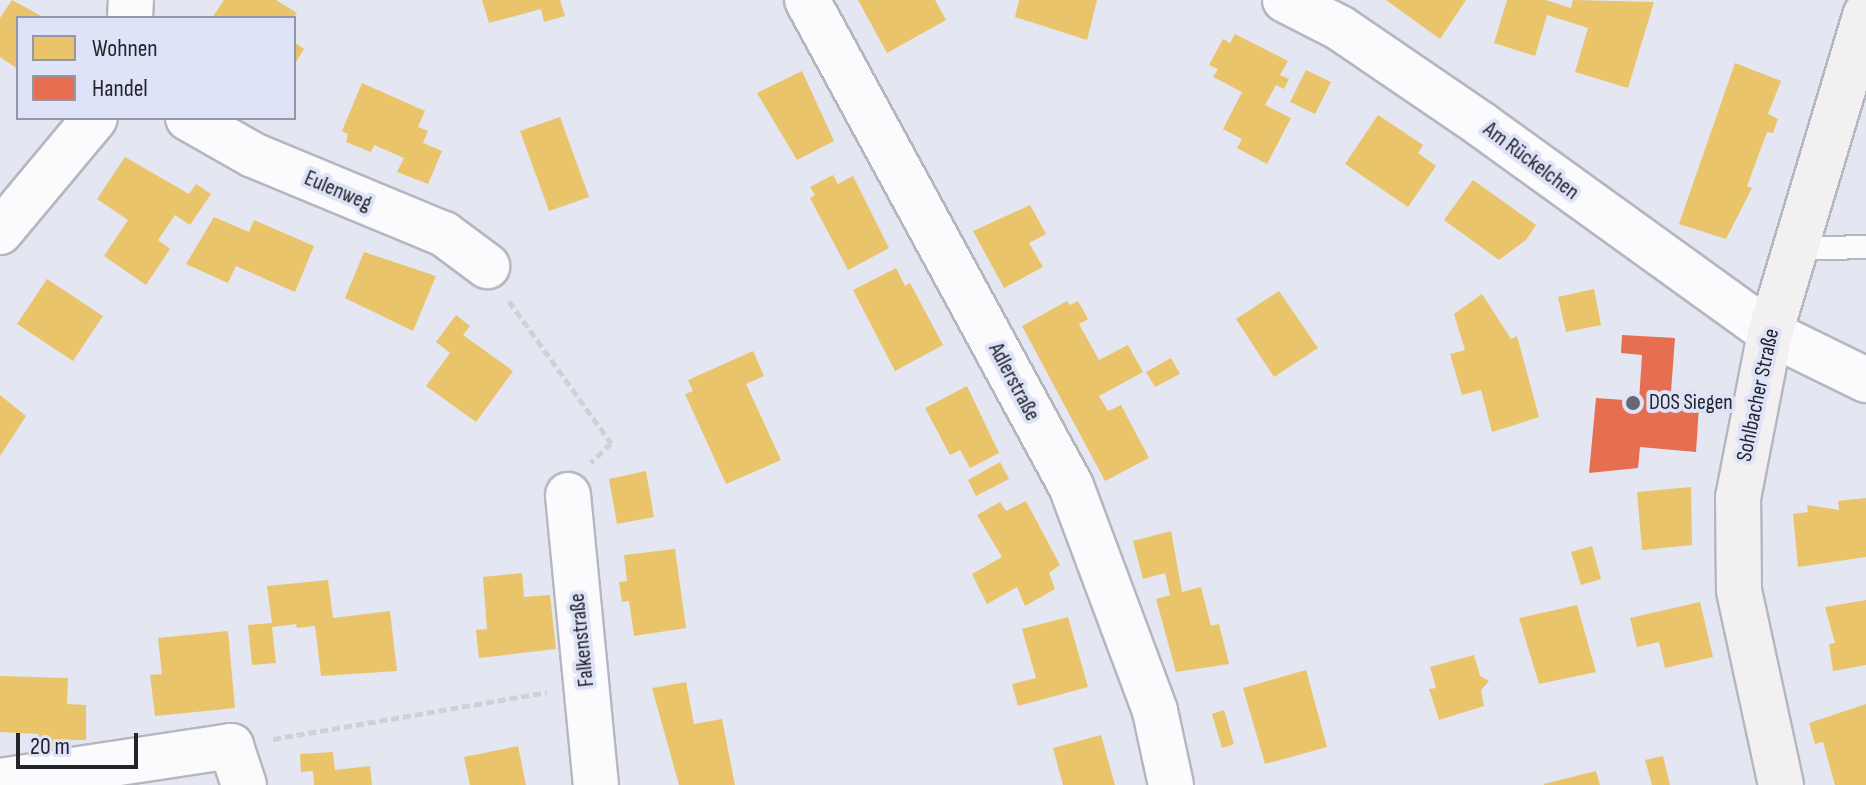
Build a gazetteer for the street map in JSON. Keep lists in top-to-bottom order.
{
  "streets": {
    "street": [
      "Am Rückelchen",
      "Eulenweg",
      "Adlerstraße",
      "Sohlbacher Straße",
      "Falkenstraße"
    ]
  },
  "crossings": [
    ["Am Rückelchen", "Sohlbacher Straße"]
  ],
  "places": ["DOS Siegen"],
  "legend": ["Wohnen", "Handel"],
  "scale_bar": "20 m"
}
